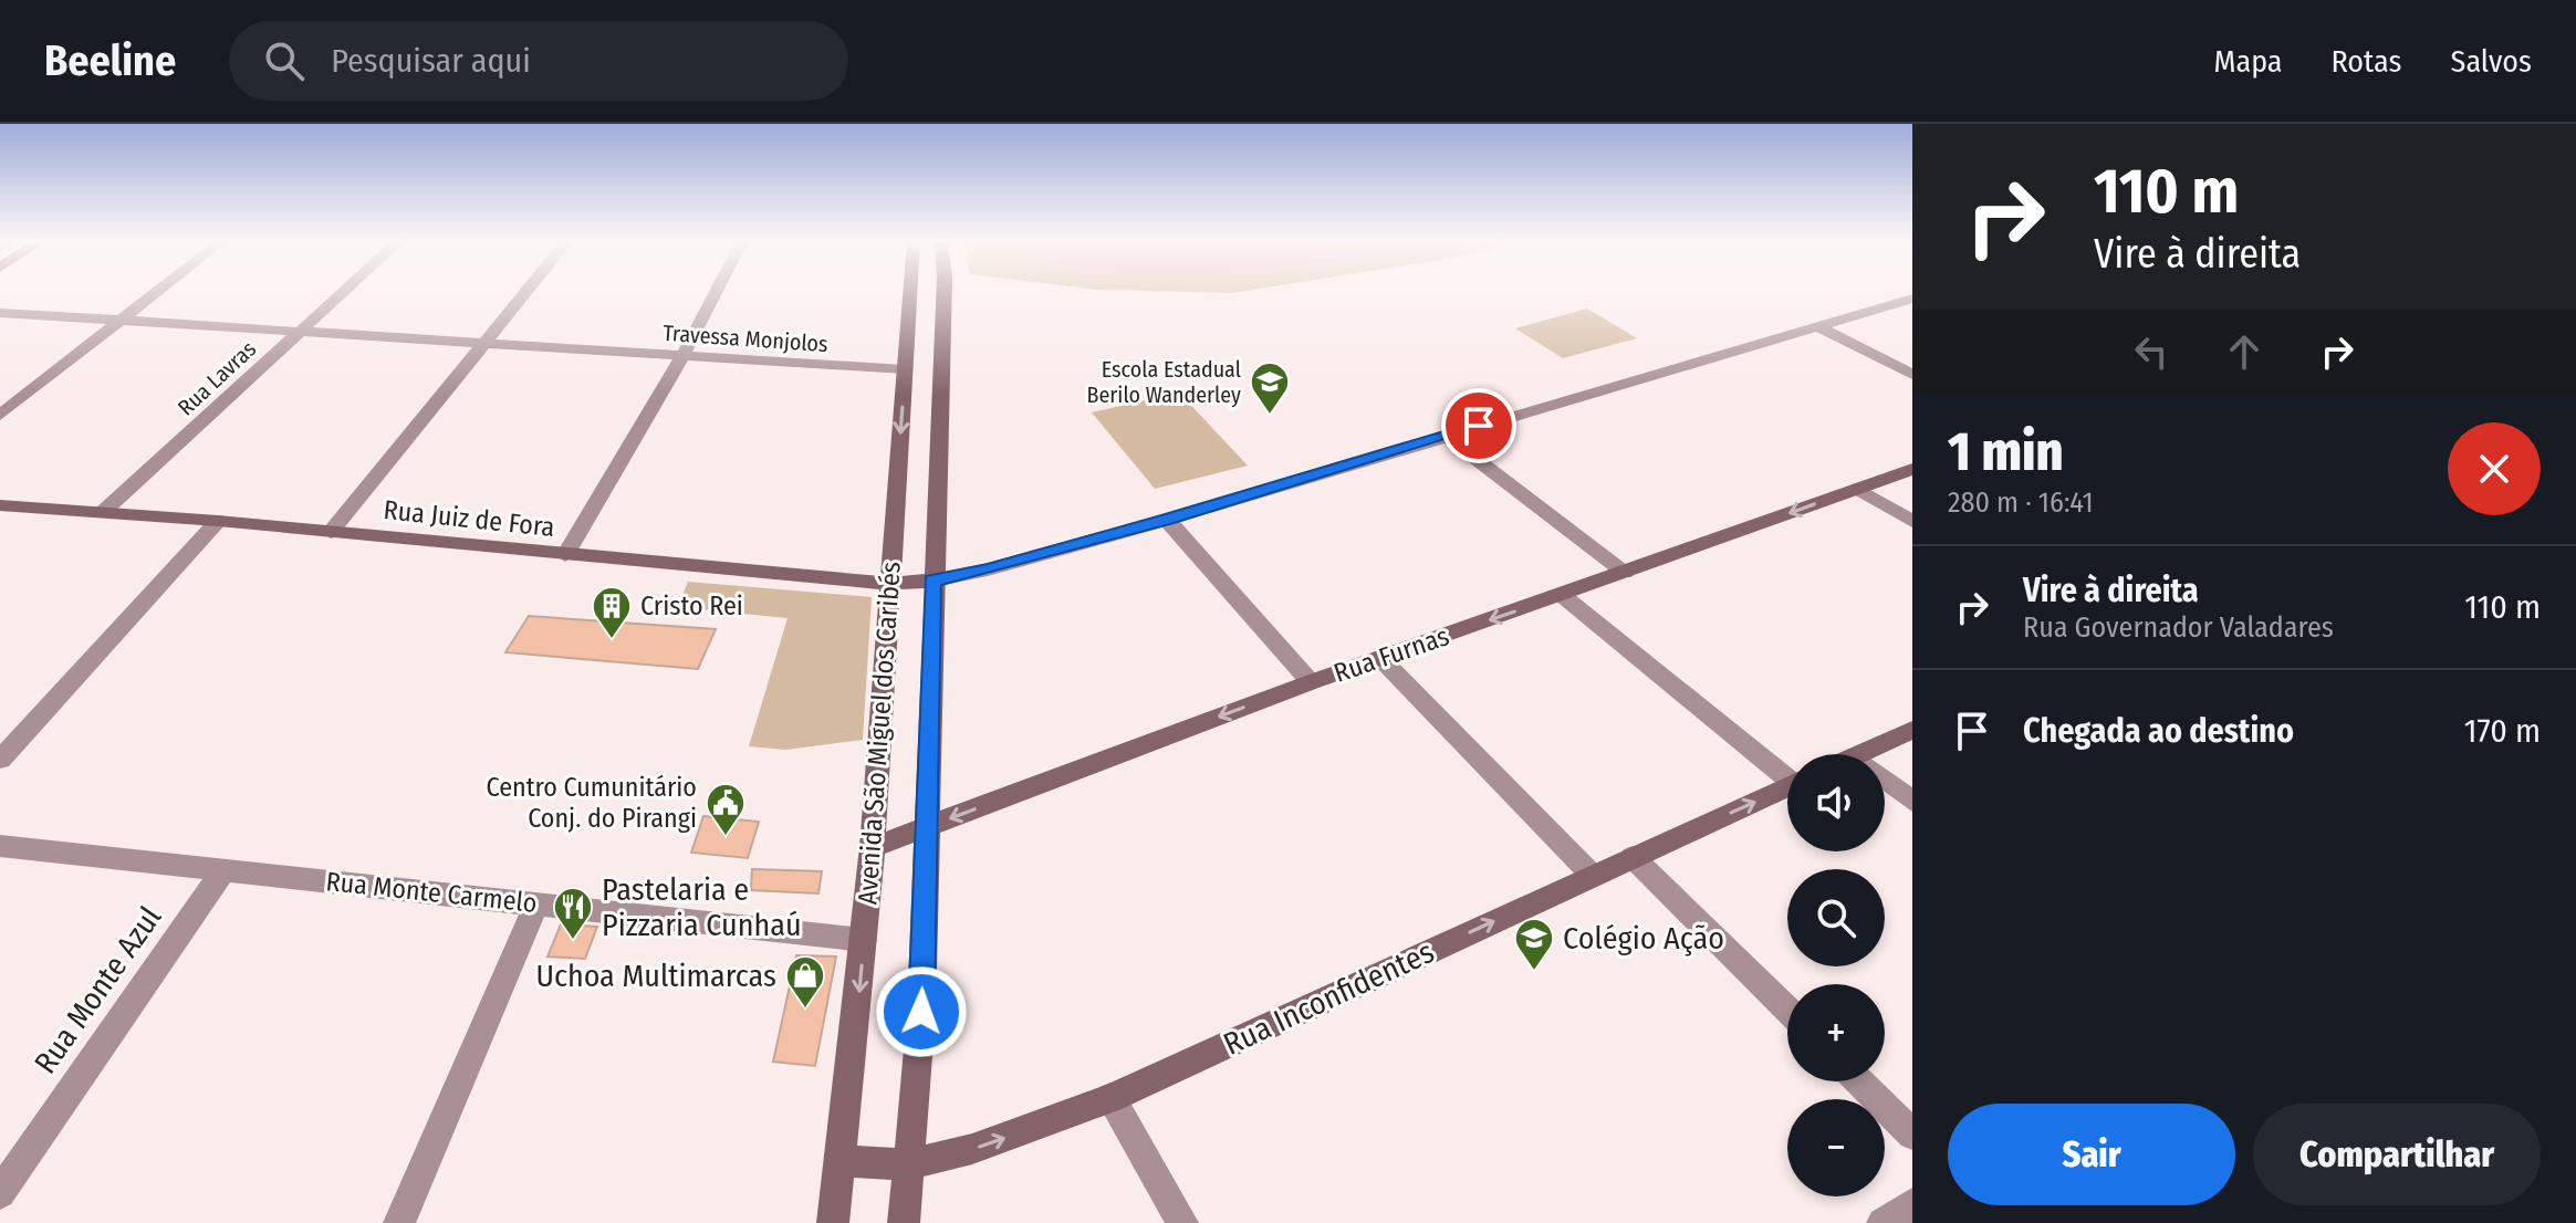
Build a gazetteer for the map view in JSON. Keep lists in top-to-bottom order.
{
  "streets": {
    "street": [
      "Travessa Monjolos",
      "Rua Lavras",
      "Rua Juiz de Fora",
      "Rua Furnas",
      "Avenida São Miguel dos Caribés",
      "Rua Monte Carmelo",
      "Rua Monte Azul",
      "Rua Inconfidentes"
    ]
  },
  "crossings": [
    ["Travessa Monjolos", "Rua Lavras"],
    ["Travessa Monjolos", "Avenida São Miguel dos Caribés"],
    ["Rua Lavras", "Rua Juiz de Fora"],
    ["Rua Juiz de Fora", "Avenida São Miguel dos Caribés"],
    ["Rua Furnas", "Avenida São Miguel dos Caribés"],
    ["Avenida São Miguel dos Caribés", "Rua Monte Carmelo"],
    ["Avenida São Miguel dos Caribés", "Rua Inconfidentes"],
    ["Rua Monte Carmelo", "Rua Monte Azul"]
  ],
  "one_way": ["Rua Inconfidentes"],
  "places": {
    "school or university": ["Escola Estadual Berilo Wanderley", "Colégio Ação"],
    "building": ["Cristo Rei"],
    "public building": ["Centro Cumunitário Conj. do Pirangi"],
    "restaurant": ["Pastelaria e Pizzaria Cunhaú"],
    "shop": ["Uchoa Multimarcas"]
  },
  "page": {
    "header": "Beeline",
    "search": "Pesquisar aqui",
    "nav": ["Mapa", "Rotas", "Salvos"],
    "turn": ["110 m", "Vire à direita"],
    "heading": ["1 min", "280 m · 16:41"],
    "list": [
      {
        "name": "Vire à direita",
        "note": "Rua Governador Valadares",
        "value": "110 m"
      },
      {
        "name": "Chegada ao destino",
        "value": "170 m"
      }
    ],
    "map_buttons": ["+", "−"],
    "buttons": ["Sair", "Compartilhar"]
  }
}
